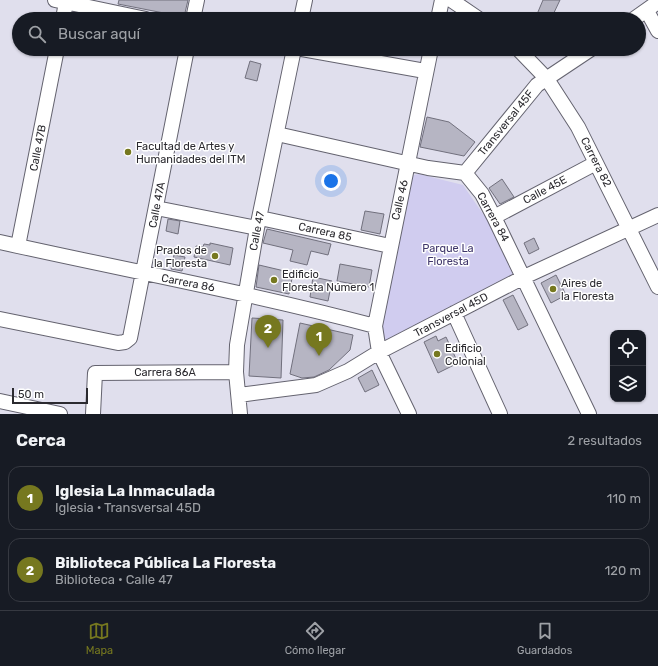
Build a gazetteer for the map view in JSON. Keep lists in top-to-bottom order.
{
  "streets": {
    "street": [
      "Transversal 45F",
      "Calle 47B",
      "Carrera 82",
      "Calle 45E",
      "Calle 46",
      "Calle 47A",
      "Carrera 84",
      "Calle 47",
      "Carrera 85",
      "Carrera 86",
      "Transversal 45D",
      "Carrera 86A"
    ]
  },
  "crossings": [
    ["Transversal 45F", "Carrera 82"],
    ["Transversal 45F", "Carrera 84"],
    ["Calle 47B", "Carrera 86"],
    ["Carrera 82", "Calle 45E"],
    ["Carrera 82", "Transversal 45D"],
    ["Calle 45E", "Carrera 84"],
    ["Calle 46", "Carrera 85"],
    ["Calle 46", "Carrera 86"],
    ["Calle 46", "Transversal 45D"],
    ["Calle 47A", "Carrera 85"],
    ["Calle 47A", "Carrera 86"],
    ["Carrera 84", "Transversal 45D"],
    ["Calle 47", "Carrera 85"],
    ["Calle 47", "Carrera 86"],
    ["Calle 47", "Transversal 45D"],
    ["Calle 47", "Carrera 86A"]
  ],
  "parks": ["Parque La Floresta"],
  "places": [
    "Facultad de Artes y Humanidades del ITM",
    "Prados de la Floresta",
    "Edificio Floresta Número 1",
    "Aires de la Floresta",
    "Edificio Colonial"
  ],
  "scale_bar": "50 m",
  "page": {
    "search": "Buscar aquí",
    "pins": ["2", "1"],
    "scale": "50 m",
    "heading": ["Cerca", "2 resultados"],
    "list": [
      {
        "mark": "1",
        "name": "Iglesia La Inmaculada",
        "note": "Iglesia · Transversal 45D",
        "value": "110 m"
      },
      {
        "mark": "2",
        "name": "Biblioteca Pública La Floresta",
        "note": "Biblioteca · Calle 47",
        "value": "120 m"
      }
    ],
    "nav": ["Mapa", "Cómo llegar", "Guardados"]
  }
}
